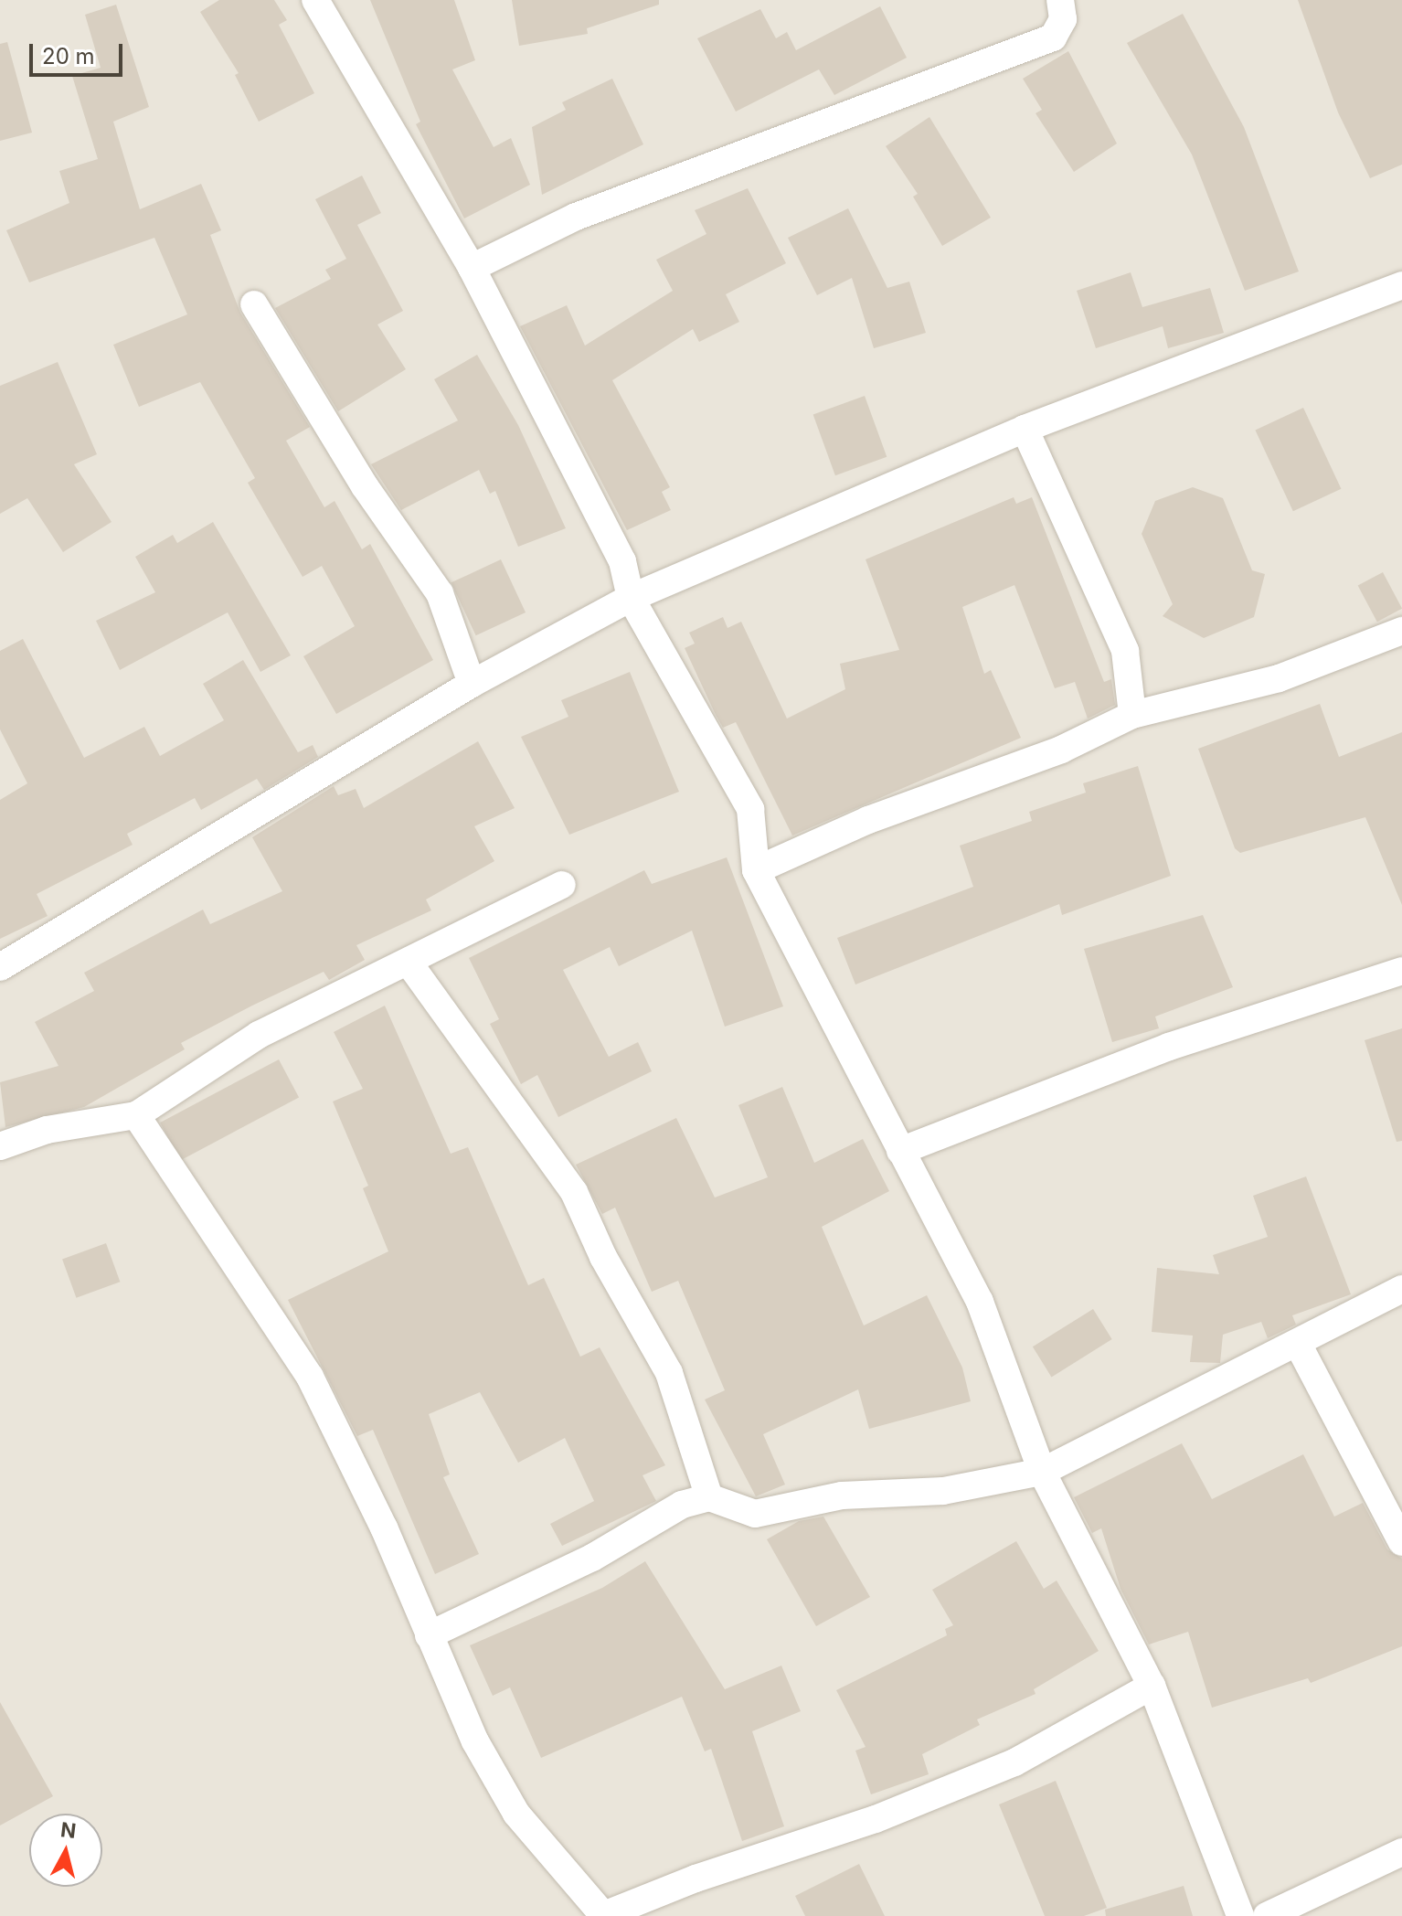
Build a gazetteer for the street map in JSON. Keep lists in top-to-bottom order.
{
  "scale_bar": "20 m",
  "north": "top"
}
